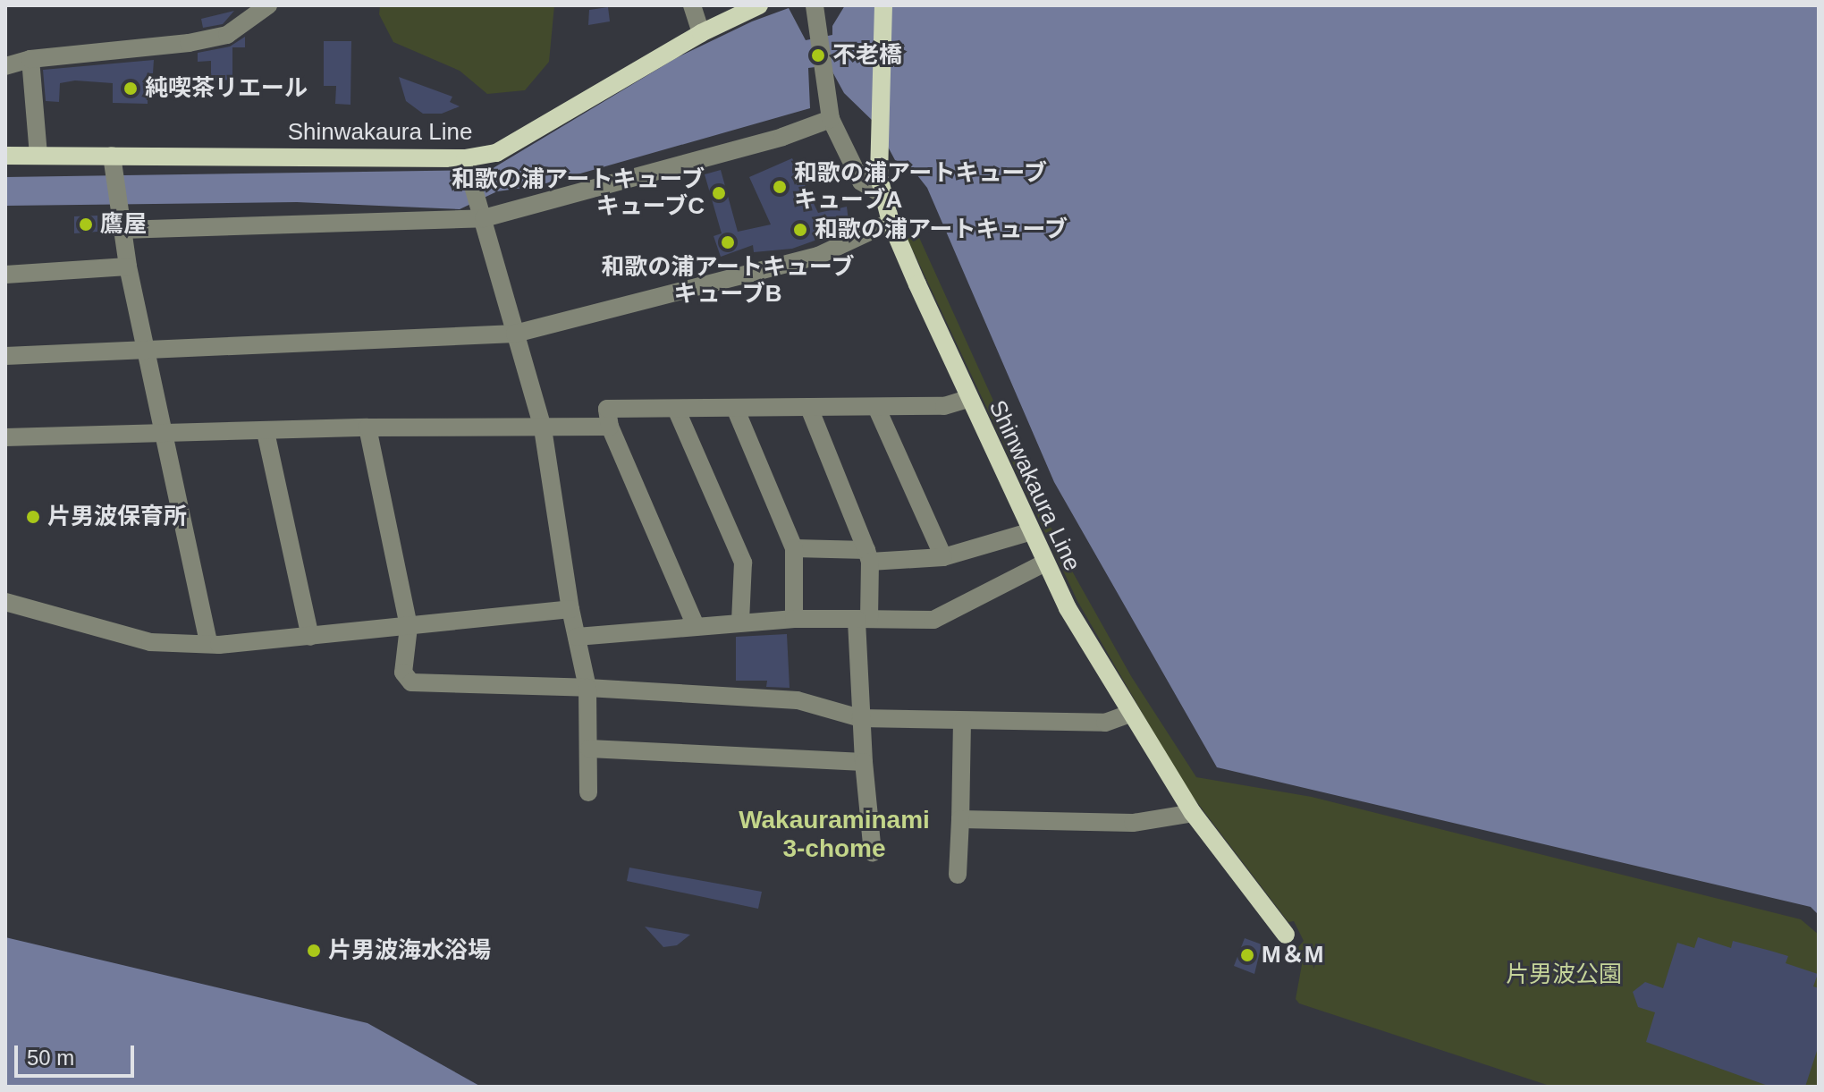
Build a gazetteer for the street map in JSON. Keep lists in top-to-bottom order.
{
  "streets": {
    "main road": ["Shinwakaura Line"]
  },
  "districts": ["Wakauraminami 3-chome"],
  "parks": ["片男波公園"],
  "places": [
    "不老橋",
    "純喫茶リエール",
    "和歌の浦アートキューブ キューブA",
    "和歌の浦アートキューブ キューブC",
    "鷹屋",
    "和歌の浦アートキューブ",
    "和歌の浦アートキューブ キューブB",
    "片男波保育所",
    "片男波海水浴場",
    "M＆M"
  ],
  "scale_bar": "50 m"
}
